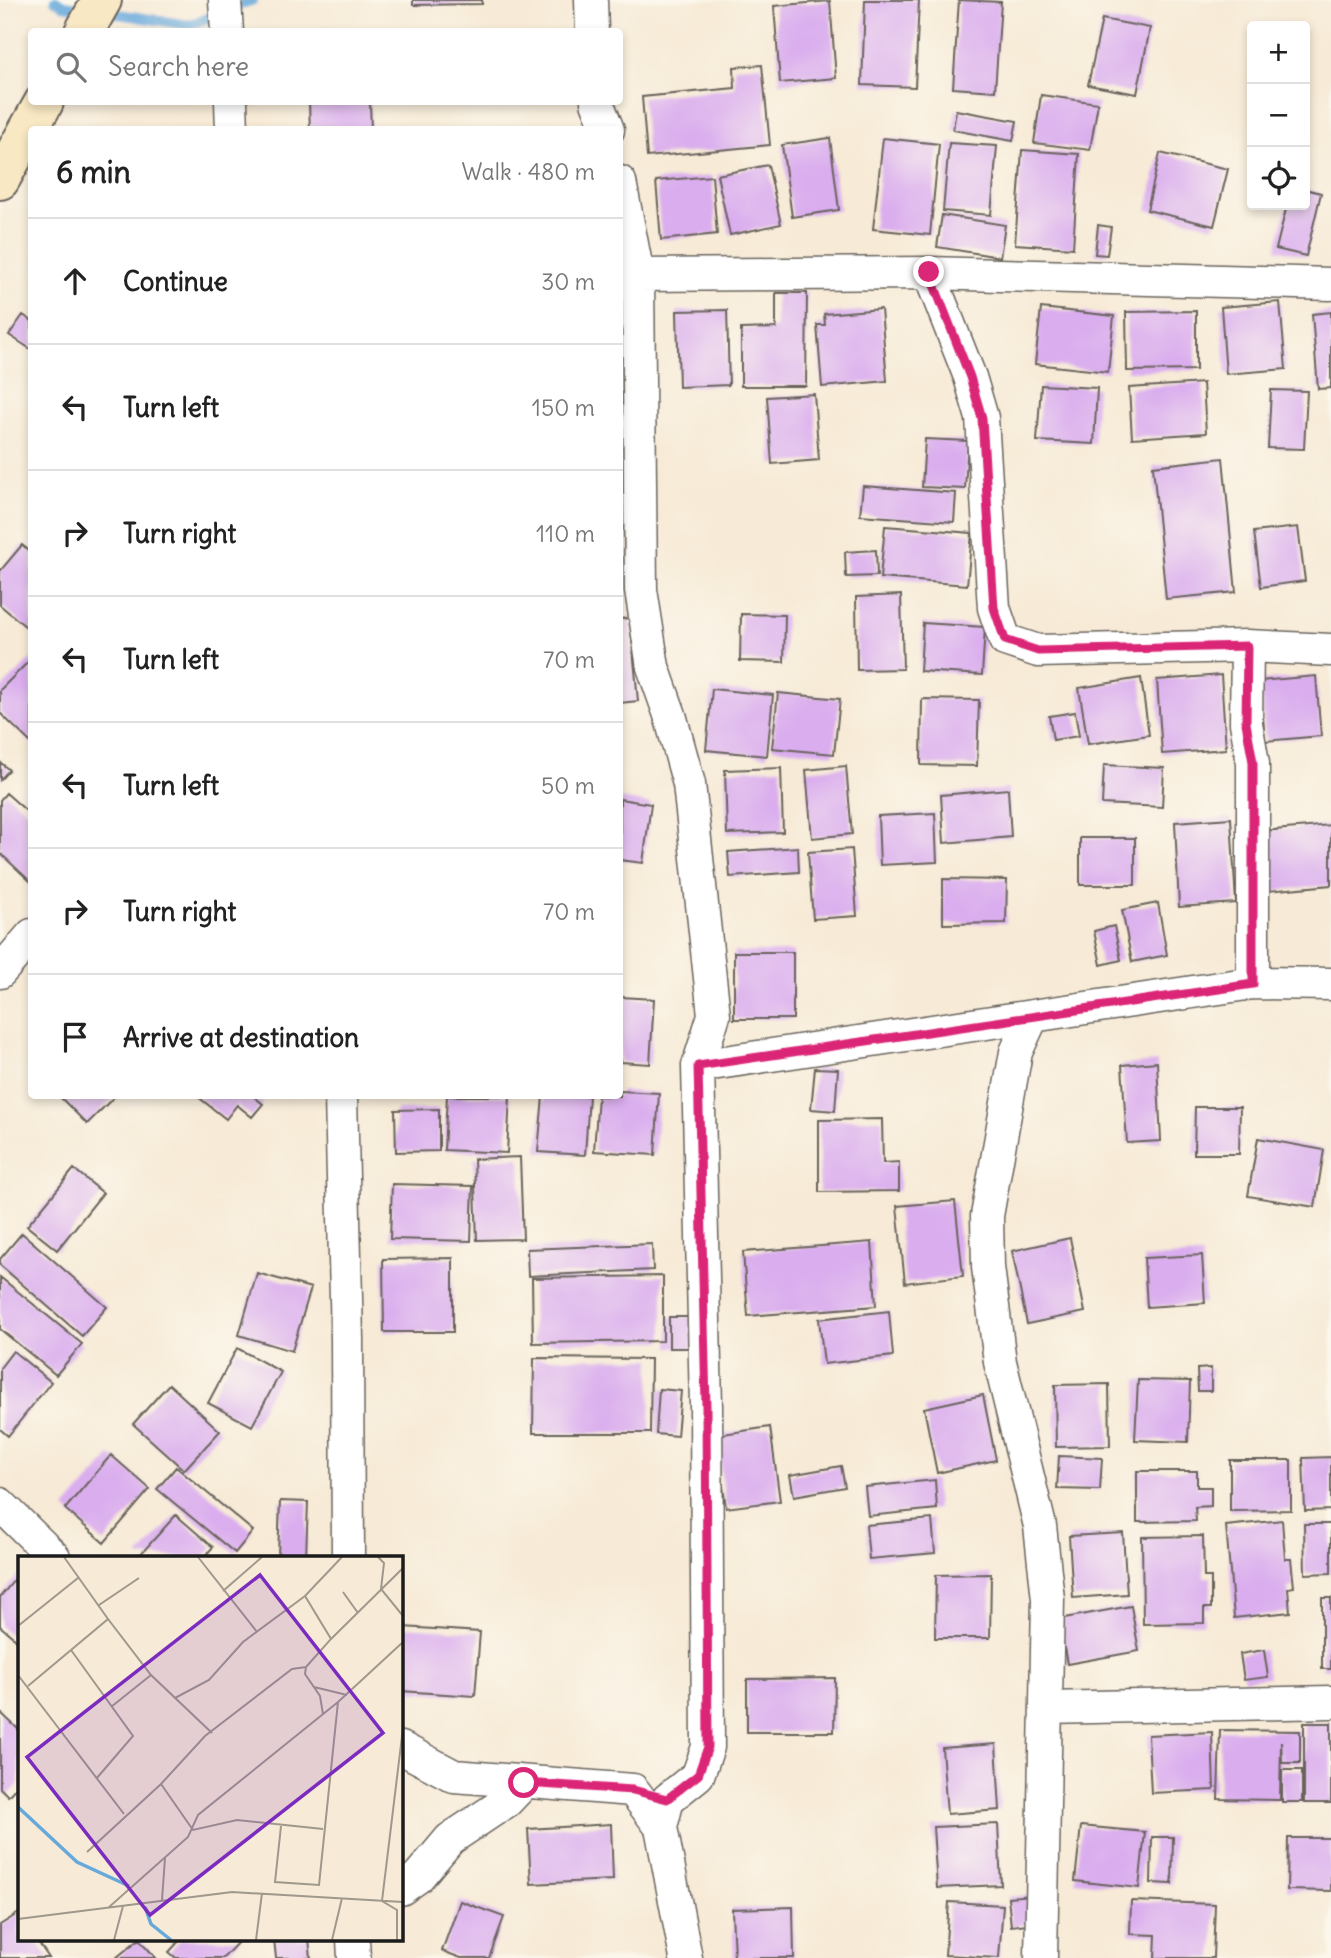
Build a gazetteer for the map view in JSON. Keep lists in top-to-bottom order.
{
  "page": {
    "map_buttons": ["+", "−"],
    "search": "Search here",
    "heading": ["6 min", "Walk · 480 m"],
    "list": [
      ["Continue", "30 m"],
      ["Turn left", "150 m"],
      ["Turn right", "110 m"],
      ["Turn left", "70 m"],
      ["Turn left", "50 m"],
      ["Turn right", "70 m"],
      "Arrive at destination"
    ]
  }
}
